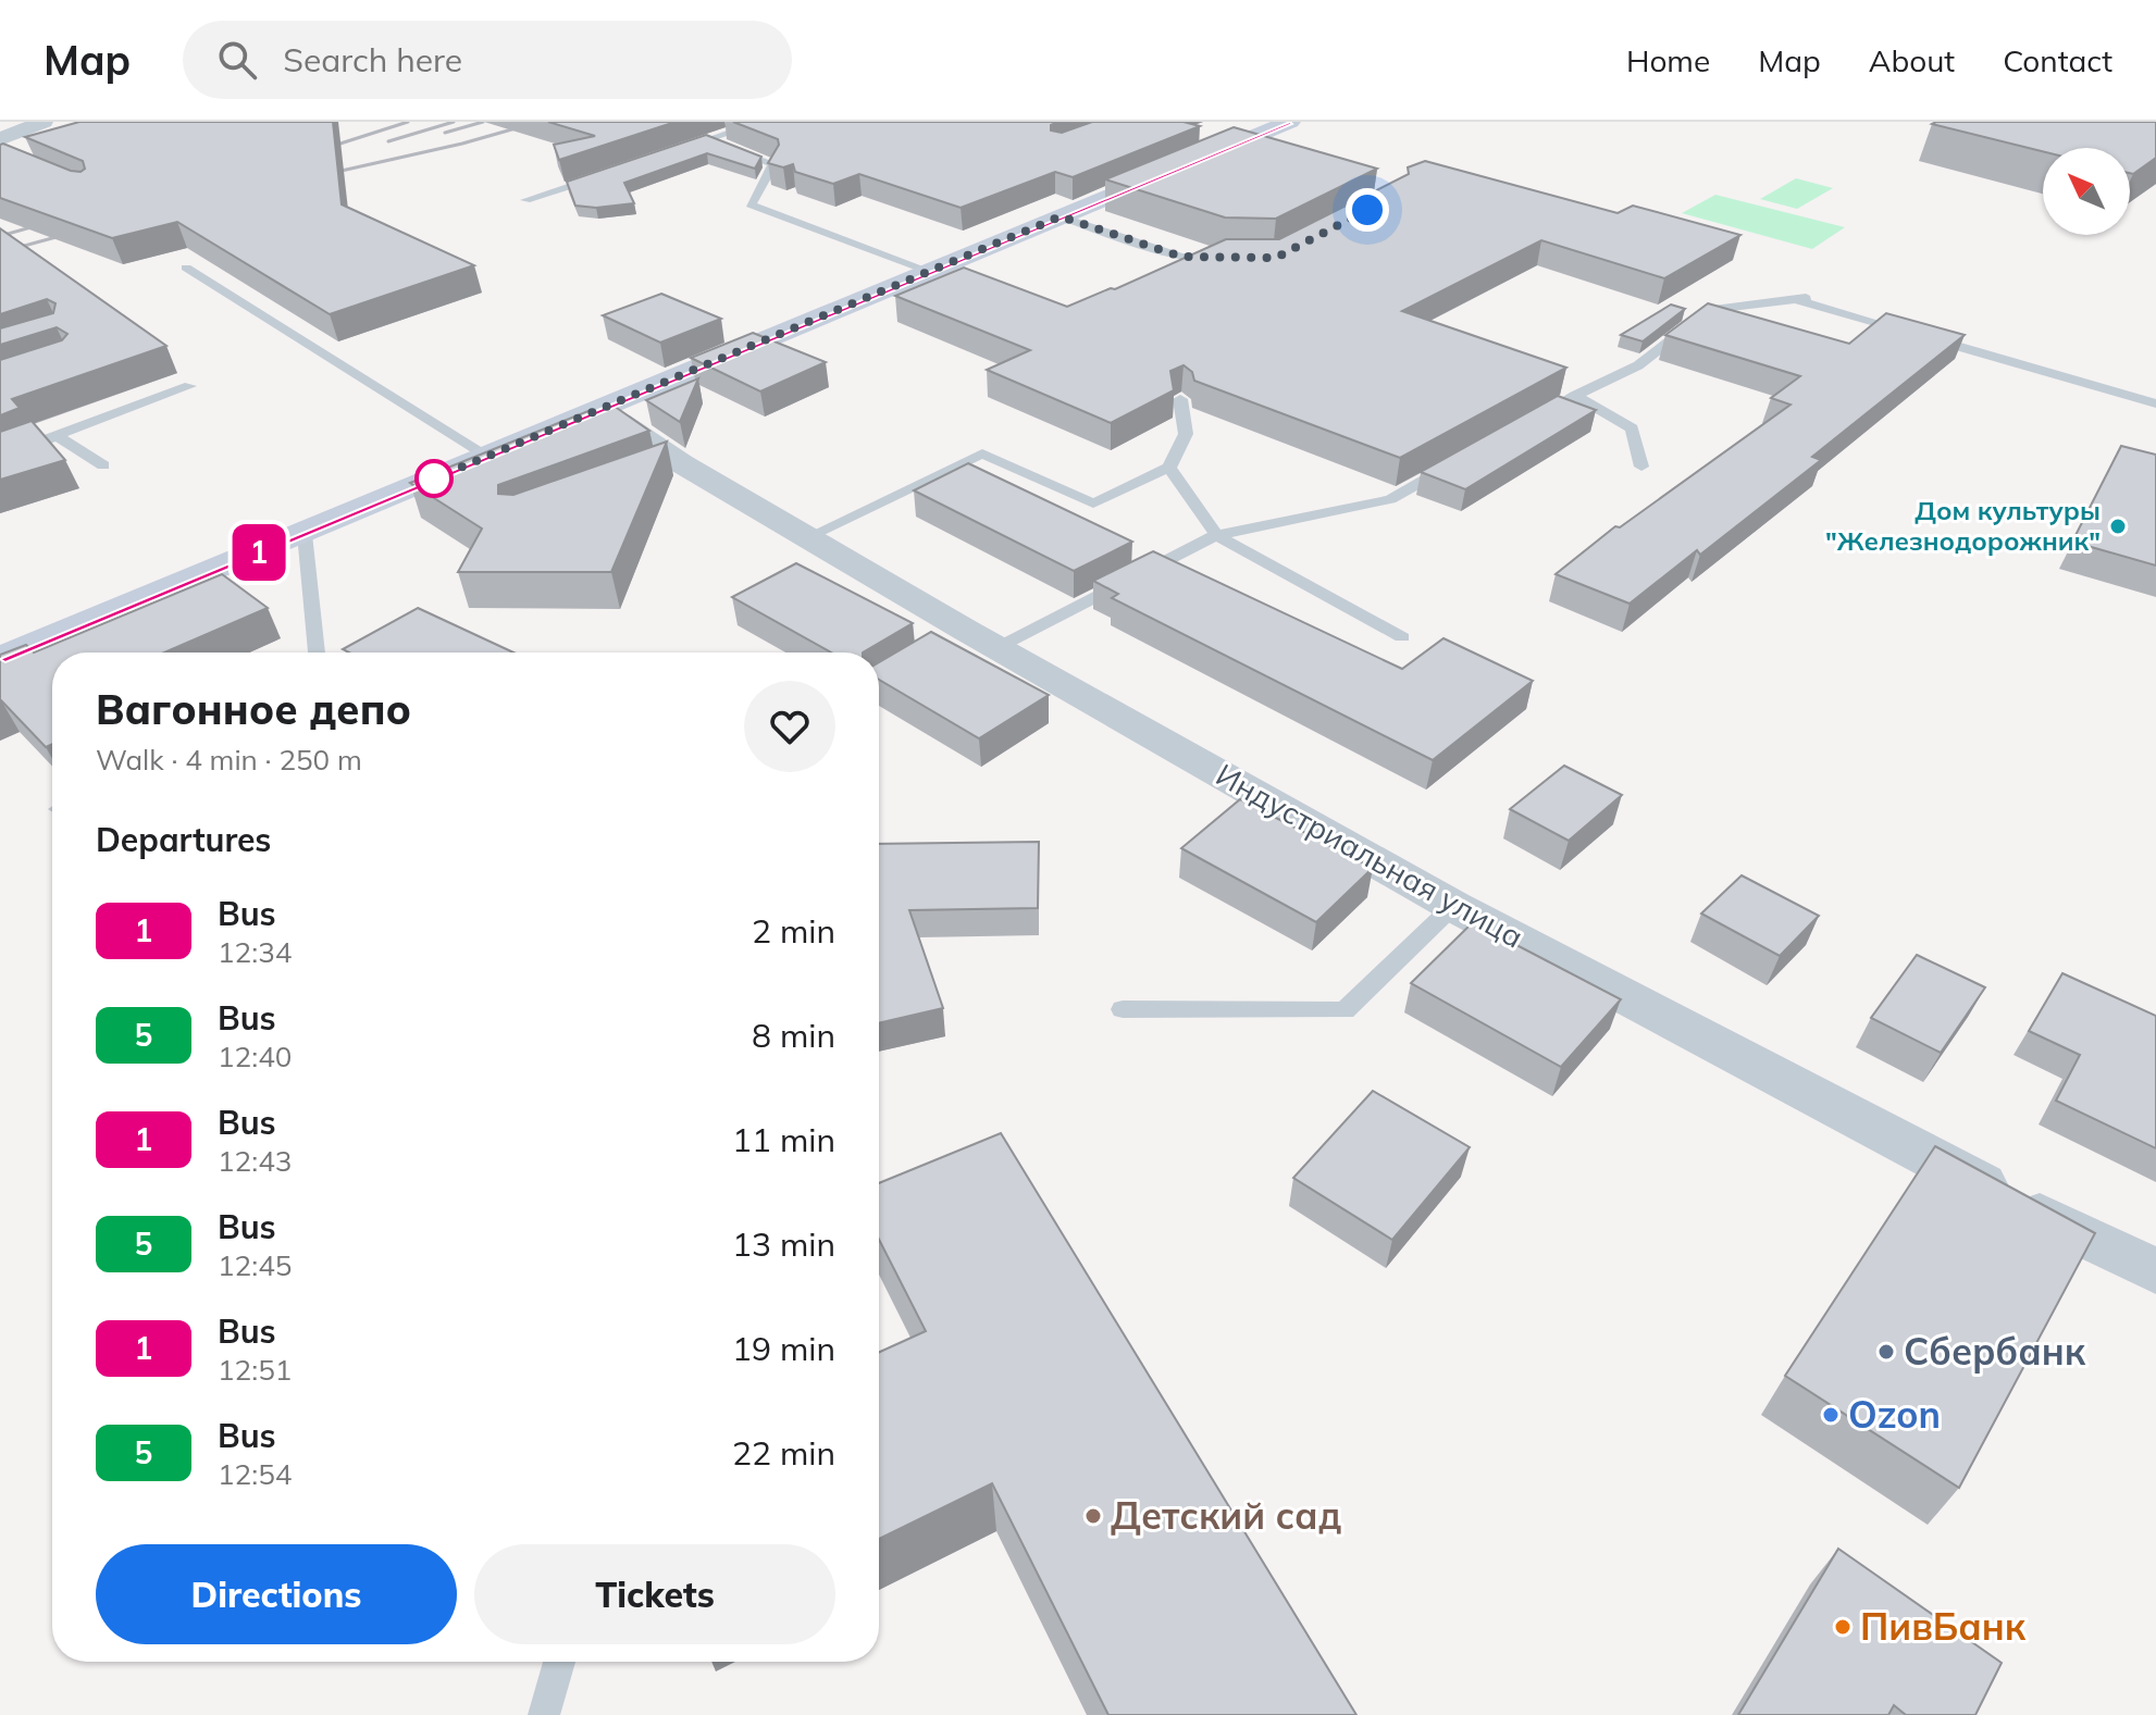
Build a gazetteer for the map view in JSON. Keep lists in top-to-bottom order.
{
  "streets": {
    "street": ["Индустриальная улица"]
  },
  "places": [
    "Дом культуры \"Железнодорожник\"",
    "Сбербанк",
    "Ozon",
    "Детский сад",
    "ПивБанк"
  ],
  "lines": ["bus line 1"],
  "north": "top left",
  "page": {
    "header": "Map",
    "search": "Search here",
    "nav": [
      "Home",
      "Map",
      "About",
      "Contact"
    ],
    "on_map": "1",
    "heading": [
      ["Вагонное депо", "Walk · 4 min · 250 m"],
      "Departures"
    ],
    "list": [
      {
        "mark": "1",
        "name": "Bus",
        "note": "12:34",
        "value": "2 min"
      },
      {
        "mark": "5",
        "name": "Bus",
        "note": "12:40",
        "value": "8 min"
      },
      {
        "mark": "1",
        "name": "Bus",
        "note": "12:43",
        "value": "11 min"
      },
      {
        "mark": "5",
        "name": "Bus",
        "note": "12:45",
        "value": "13 min"
      },
      {
        "mark": "1",
        "name": "Bus",
        "note": "12:51",
        "value": "19 min"
      },
      {
        "mark": "5",
        "name": "Bus",
        "note": "12:54",
        "value": "22 min"
      }
    ],
    "buttons": ["Directions", "Tickets"]
  }
}
